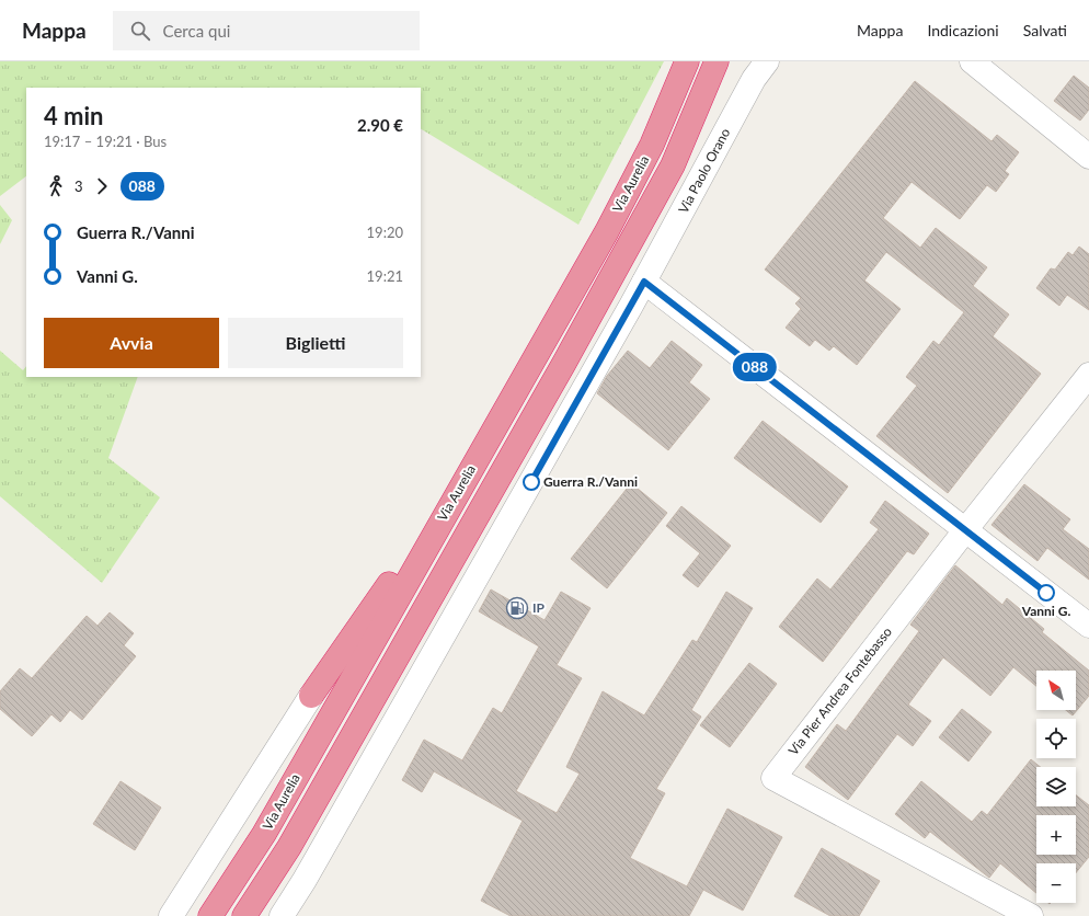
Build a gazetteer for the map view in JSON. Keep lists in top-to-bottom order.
{
  "streets": {
    "highway": ["Via Aurelia"],
    "street": ["Via Paolo Orano", "Via Pier Andrea Fontebasso"]
  },
  "places": {
    "other": ["Guerra R./Vanni", "Vanni G."],
    "fuel station": ["IP"]
  },
  "lines": ["bus line 088"],
  "north": "top left",
  "page": {
    "header": "Mappa",
    "search": "Cerca qui",
    "nav": ["Mappa", "Indicazioni", "Salvati"],
    "on_map": "088",
    "heading": ["4 min", "19:17 – 19:21 · Bus", "2.90 €"],
    "legs": ["3", "088"],
    "list": [
      {
        "name": "Guerra R./Vanni",
        "value": "19:20"
      },
      {
        "name": "Vanni G.",
        "value": "19:21"
      }
    ],
    "buttons": ["Avvia", "Biglietti"],
    "map_buttons": ["+", "−"]
  }
}
